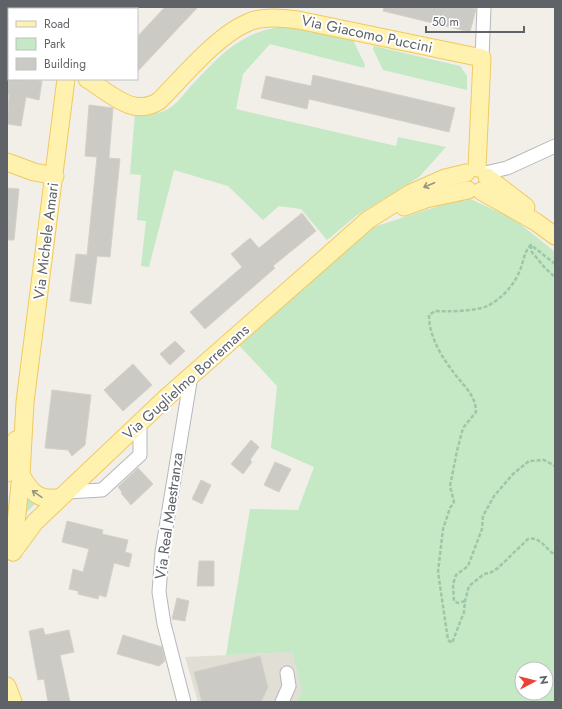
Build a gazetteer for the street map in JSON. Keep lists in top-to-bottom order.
{
  "streets": {
    "main road": ["Via Giacomo Puccini", "Via Michele Amari", "Via Guglielmo Borremans"],
    "street": ["Via Real Maestranza"]
  },
  "crossings": [
    ["Via Michele Amari", "Via Guglielmo Borremans"],
    ["Via Guglielmo Borremans", "Via Real Maestranza"]
  ],
  "legend": ["Road", "Park", "Building"],
  "scale_bar": "50 m",
  "north": "right"
}
